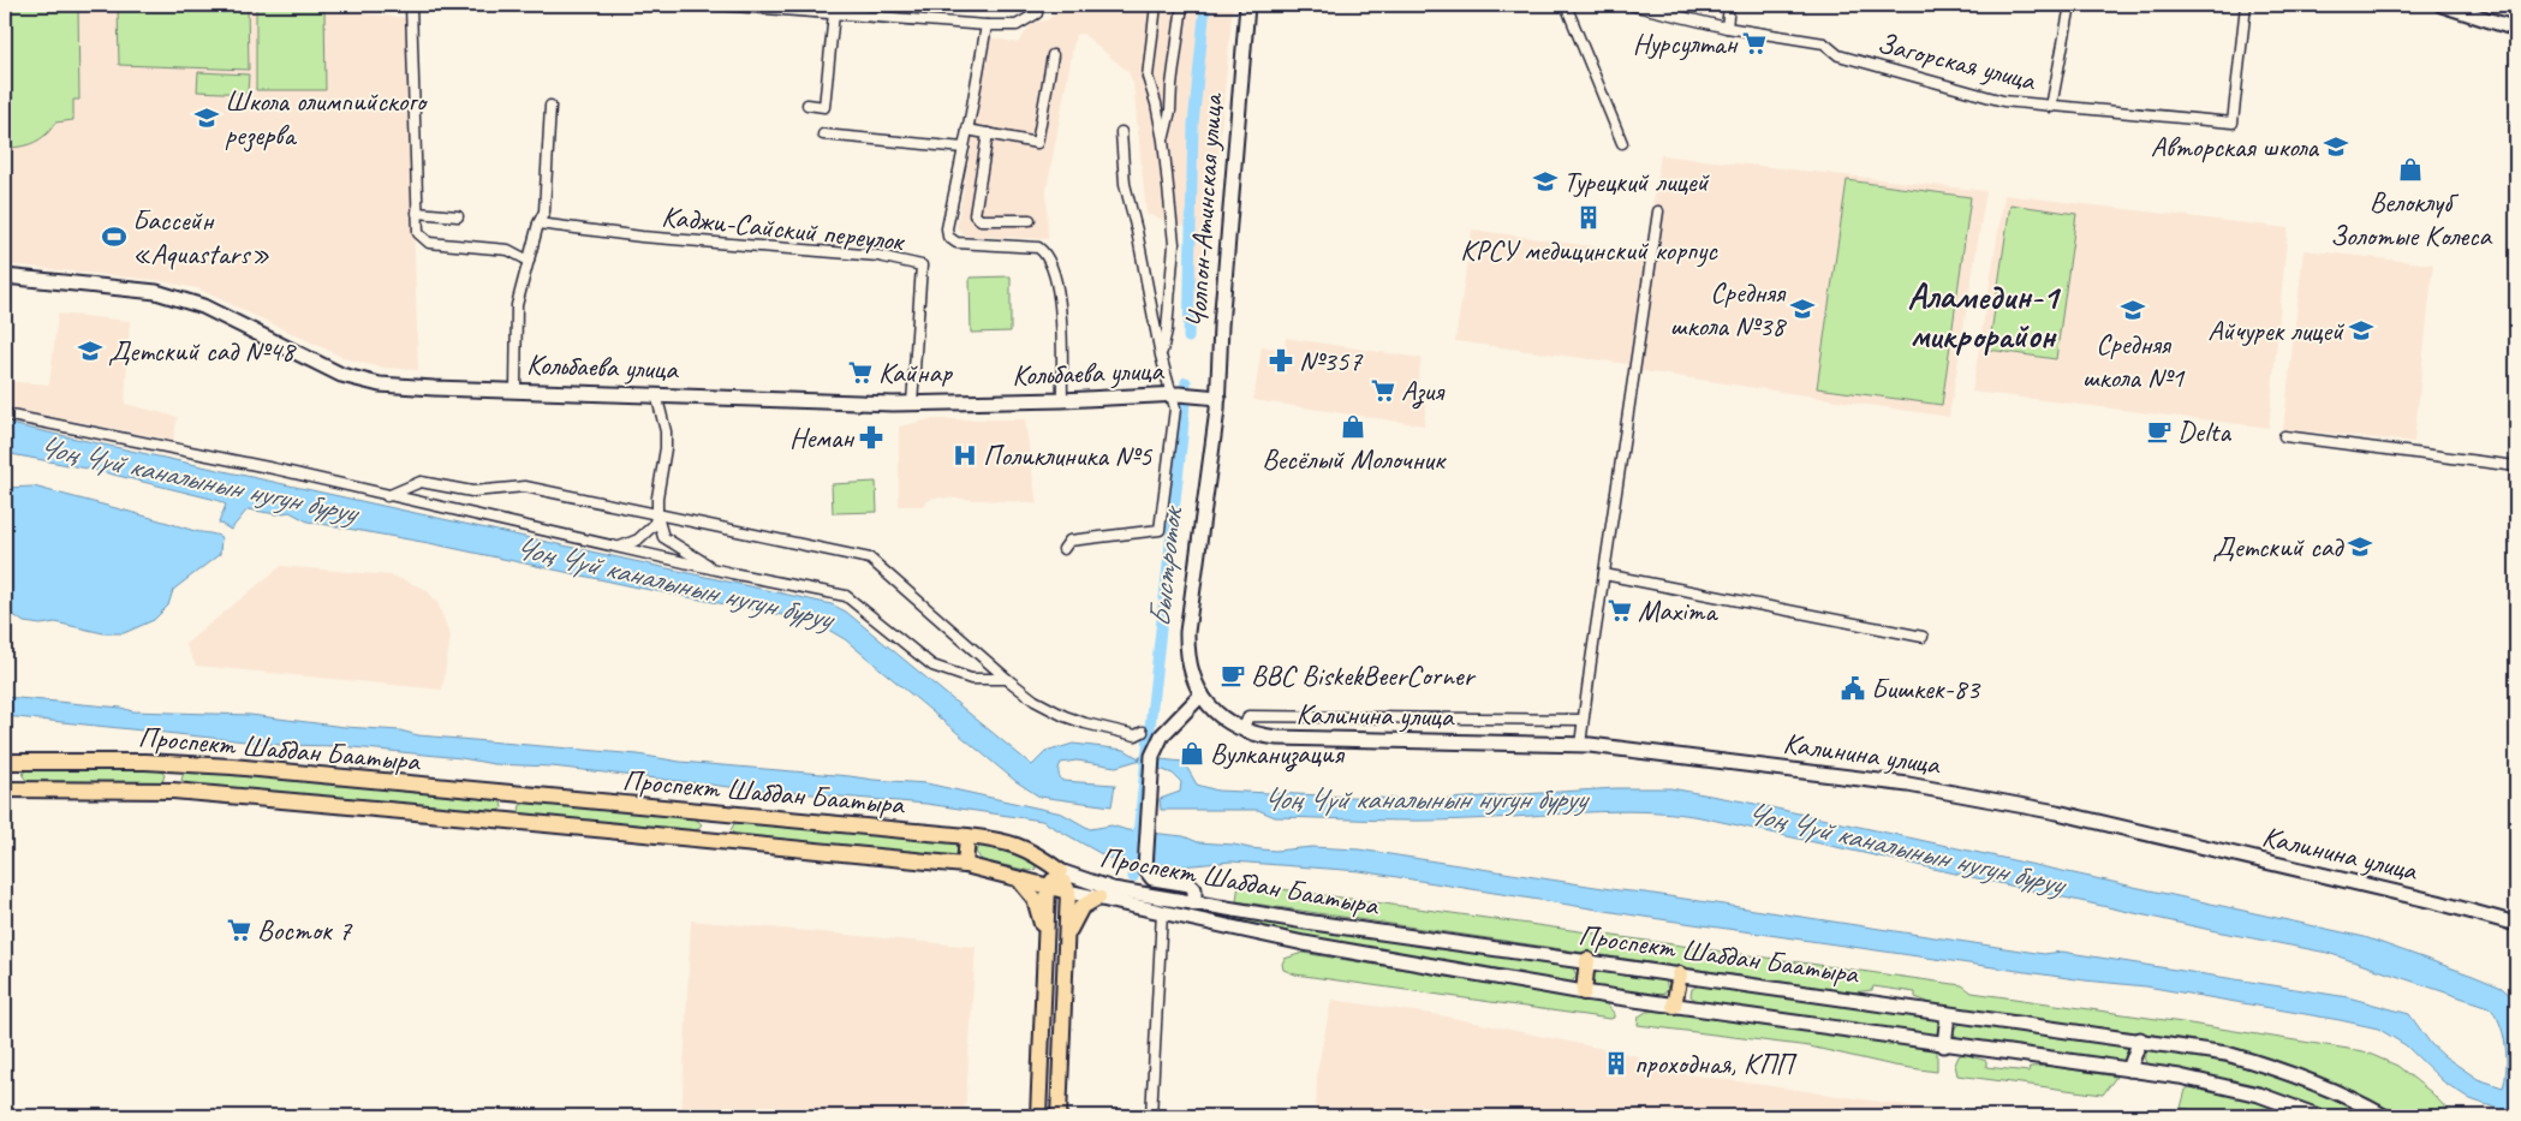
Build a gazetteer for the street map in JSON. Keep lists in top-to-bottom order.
{
  "streets": {
    "main road": [
      "Чолпон-Атинская улица",
      "Кольбаева улица",
      "Калинина улица",
      "Проспект Шабдан Баатыра"
    ],
    "street": ["Загорская улица", "Каджи-Сайский переулок"]
  },
  "crossings": [
    ["Чолпон-Атинская улица", "Кольбаева улица"],
    ["Чолпон-Атинская улица", "Калинина улица"],
    ["Каджи-Сайский переулок", "Кольбаева улица"]
  ],
  "districts": ["Аламедин-1 микрорайон"],
  "water": ["Чоң Чүй каналынын нугун буруу", "Быстроток"],
  "places": {
    "supermarket": [
      "Нурсултан",
      "Кайнар",
      "Азия",
      "Maxima",
      "Восток 7"
    ],
    "school or university": [
      "Школа олимпийского резерва",
      "Авторская школа",
      "Турецкий лицей",
      "Средняя школа №38",
      "Средняя школа №1",
      "Айчурек лицей",
      "Детский сад №48",
      "Детский сад"
    ],
    "shop": ["Велоклуб Золотые Колеса", "Весёлый Молочник", "Вулканизация"],
    "building": ["КРСУ медицинский корпус", "проходная, КПП"],
    "sports": ["Бассейн «Aquastars»"],
    "pharmacy": ["№357", "Неман"],
    "cafe": ["Delta", "BBC BiskekBeerCorner"],
    "hospital": ["Поликлиника №5"],
    "public building": ["Бишкек-83"]
  }
}
